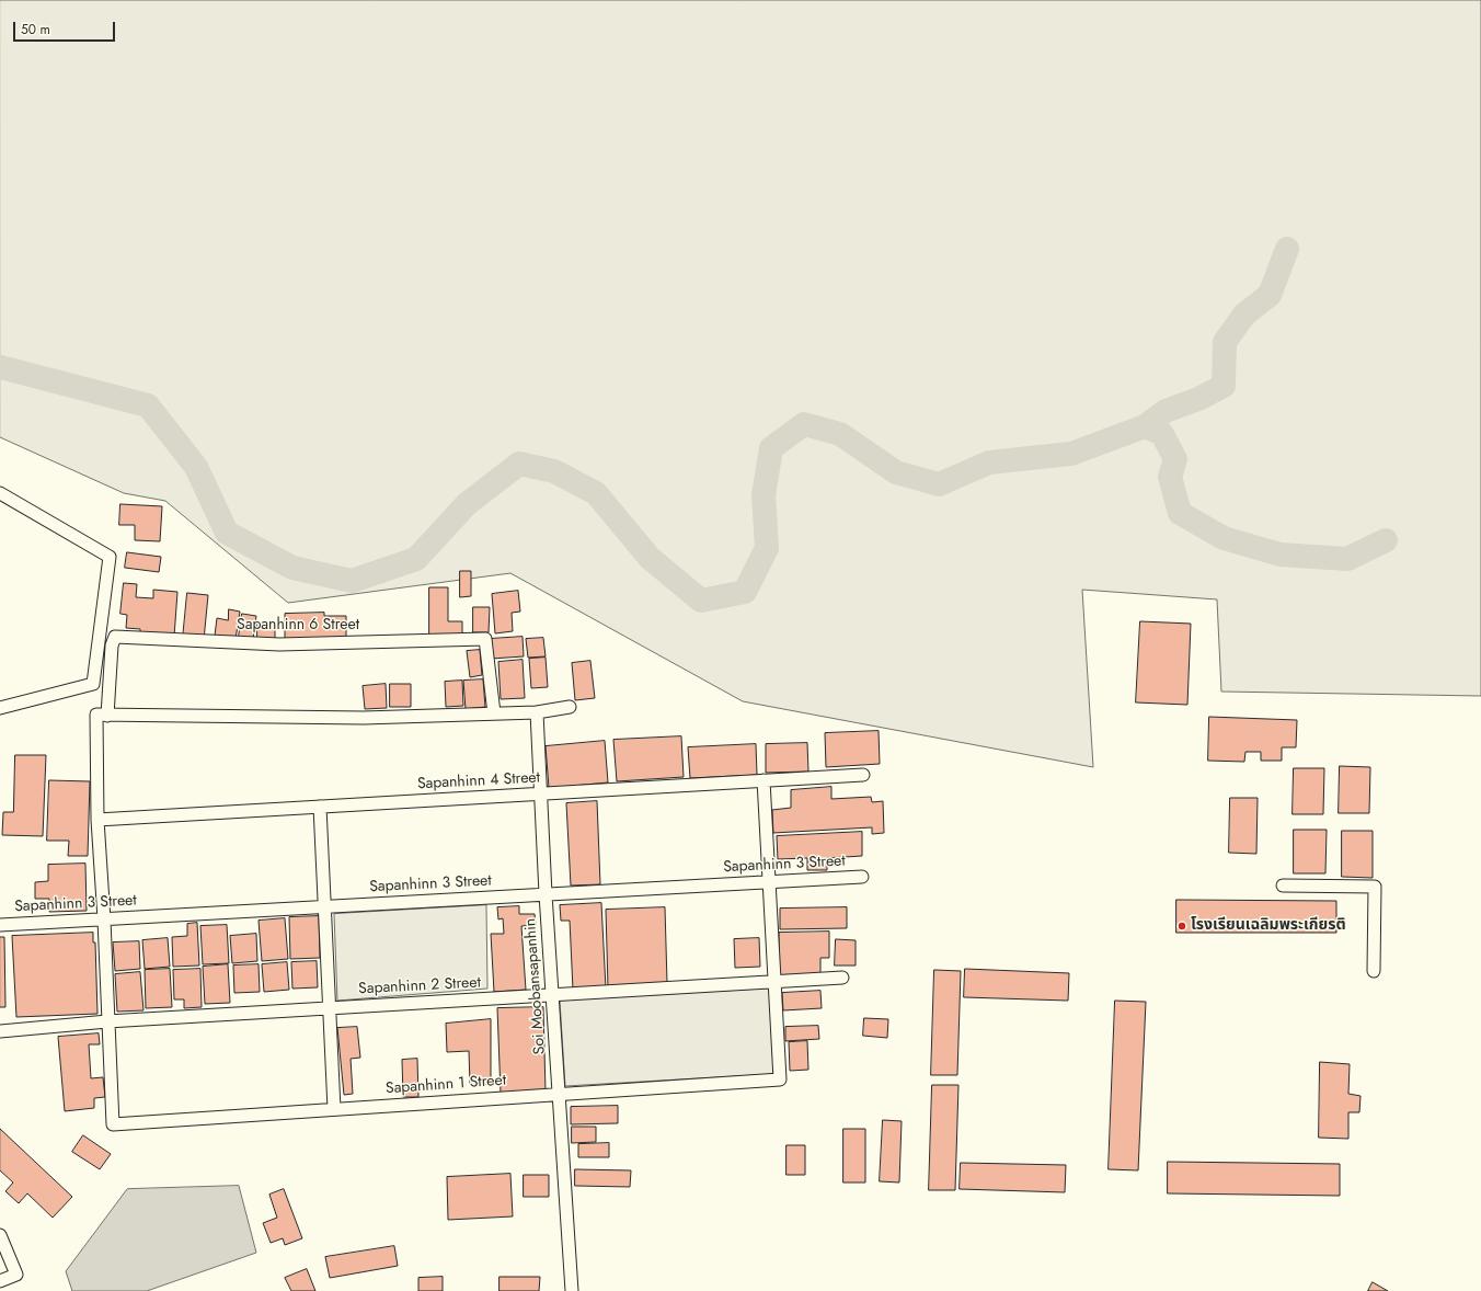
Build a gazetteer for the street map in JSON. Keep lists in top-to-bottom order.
{
  "streets": {
    "street": [
      "Sapanhinn 6 Street",
      "Sapanhinn 4 Street",
      "Sapanhinn 3 Street",
      "Sapanhinn 2 Street",
      "Soi Moobansapanhin",
      "Sapanhinn 1 Street"
    ]
  },
  "crossings": [
    ["Sapanhinn 4 Street", "Soi Moobansapanhin"],
    ["Sapanhinn 3 Street", "Soi Moobansapanhin"],
    ["Sapanhinn 2 Street", "Soi Moobansapanhin"],
    ["Sapanhinn 2 Street", "Sapanhinn 1 Street"],
    ["Soi Moobansapanhin", "Sapanhinn 1 Street"]
  ],
  "places": ["โรงเรียนเฉลิมพระเกียรติ"],
  "scale_bar": "50 m"
}
